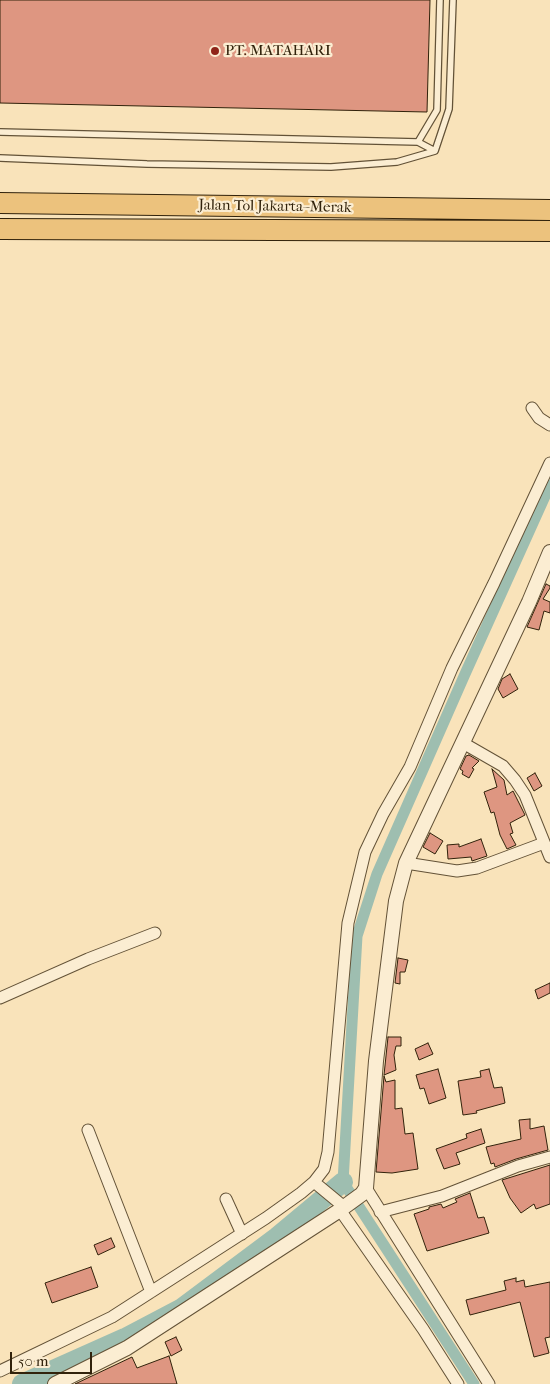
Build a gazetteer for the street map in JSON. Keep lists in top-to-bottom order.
{
  "streets": {
    "highway": ["Jalan Tol Jakarta–Merak"]
  },
  "places": ["PT. MATAHARI"],
  "scale_bar": "50 m"
}
